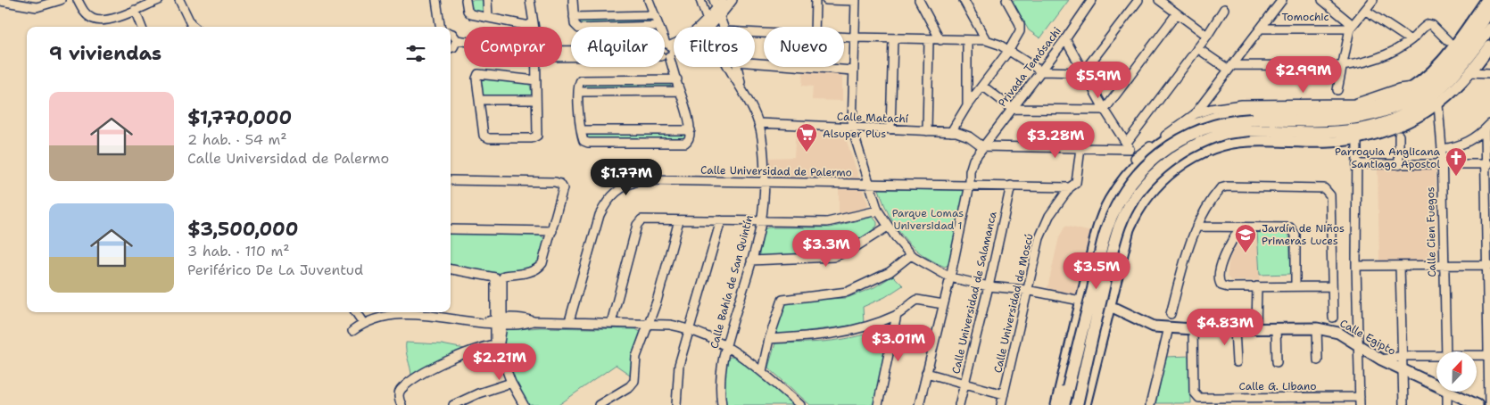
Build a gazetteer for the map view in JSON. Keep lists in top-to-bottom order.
{
  "streets": {
    "main road": ["Calle Egipto"],
    "street": [
      "Tomochic",
      "Privada Temósachi",
      "Calle Matachí",
      "Calle Universidad de Palermo",
      "Calle Cien Fuegos",
      "Calle Bahía de San Quintín",
      "Calle Universidad de Salamanca",
      "Calle Universidad de Moscú",
      "Calle G. Libano"
    ]
  },
  "crossings": [
    ["Privada Temósachi", "Calle Matachí"],
    ["Privada Temósachi", "Calle Universidad de Palermo"],
    ["Calle Matachí", "Calle Bahía de San Quintín"],
    ["Calle Universidad de Palermo", "Calle Bahía de San Quintín"],
    ["Calle Universidad de Palermo", "Calle Universidad de Salamanca"],
    ["Calle Universidad de Palermo", "Calle Universidad de Moscú"],
    ["Calle Egipto", "Calle G. Libano"]
  ],
  "parks": ["Parque Lomas Universidad 1"],
  "places": {
    "supermarket": ["Alsuper Plus"],
    "church": ["Parroquia Anglicana Santiago Apostol"],
    "school or university": ["Jardín de Niños Primeras Luces"]
  },
  "north": "top",
  "page": {
    "chip": [
      "Comprar",
      "Alquilar",
      "Filtros",
      "Nuevo"
    ],
    "heading": "9 viviendas",
    "price": [
      "$2.99M",
      "$5.9M",
      "$3.28M",
      "$1.77M",
      "$3.3M",
      "$3.5M",
      "$4.83M",
      "$3.01M",
      "$2.21M"
    ],
    "list": [
      {
        "name": "$1,770,000",
        "note": "2 hab. · 54 m² · Calle Universidad de Palermo"
      },
      {
        "name": "$3,500,000",
        "note": "3 hab. · 110 m² · Periférico De La Juventud"
      }
    ]
  }
}
